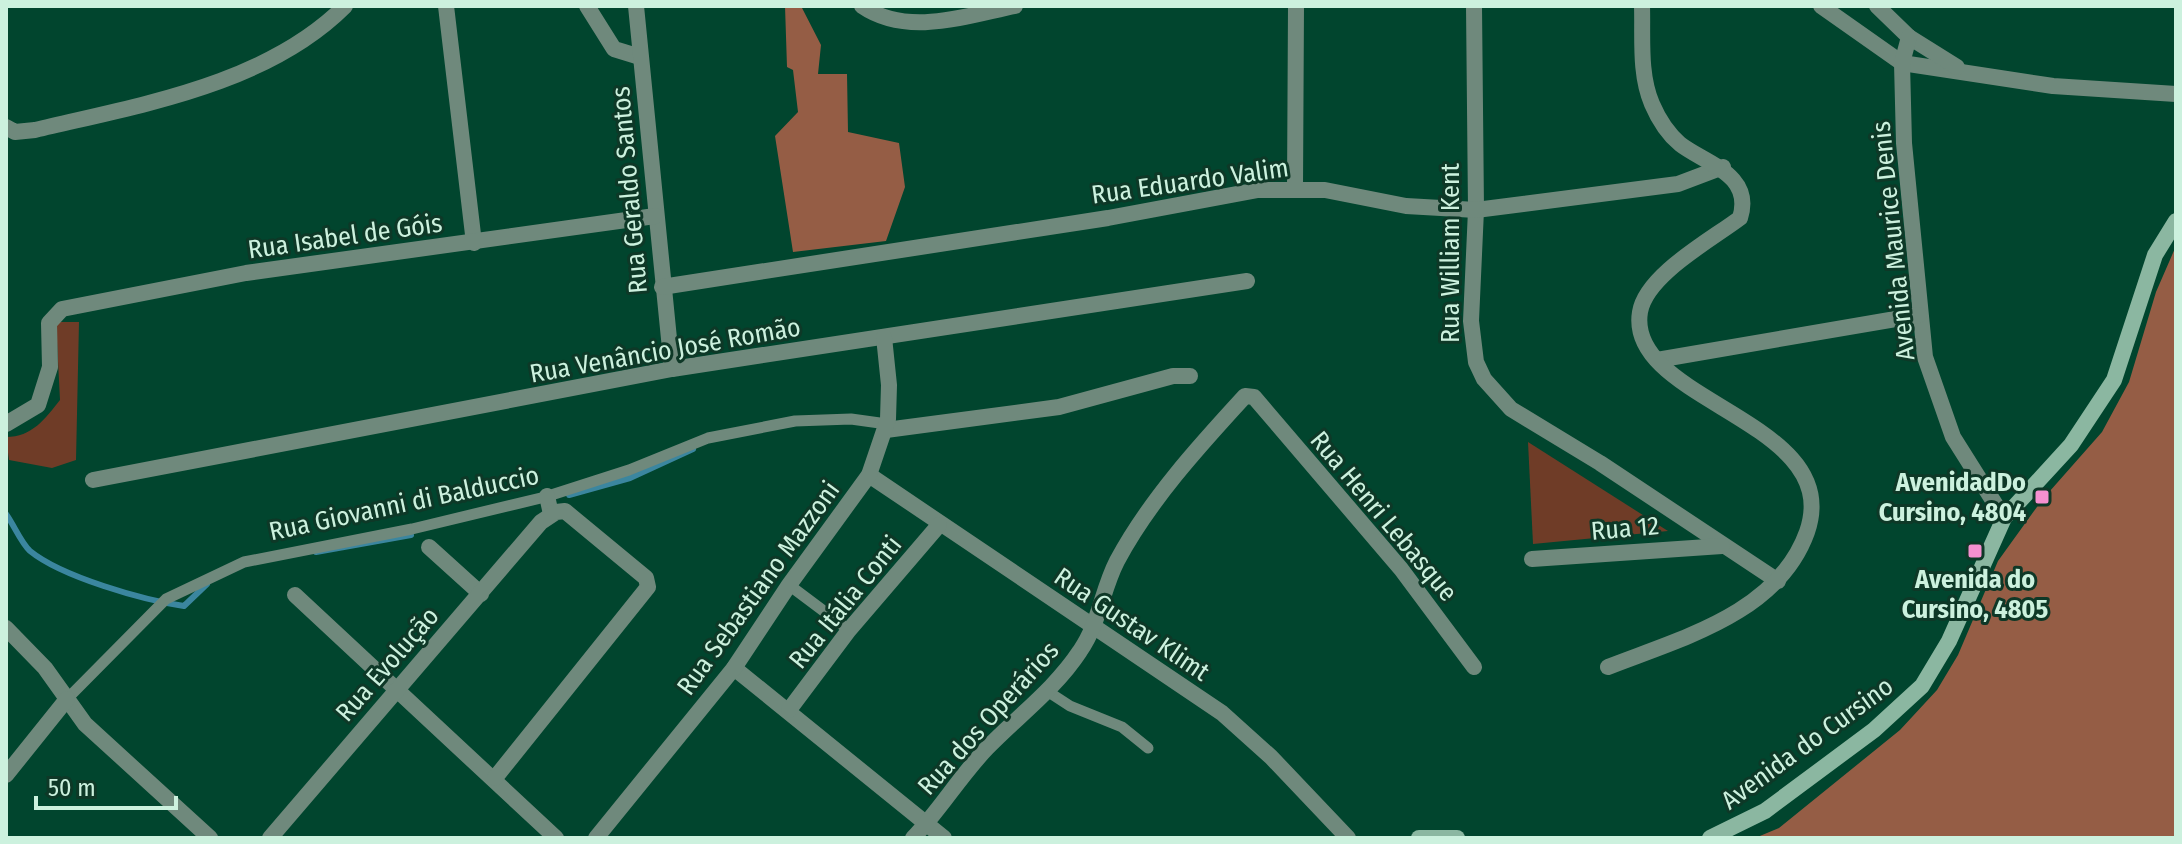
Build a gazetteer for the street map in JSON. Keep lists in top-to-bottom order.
{
  "streets": {
    "main road": ["Avenida do Cursino"],
    "street": [
      "Rua Eduardo Valim",
      "Rua Geraldo Santos",
      "Rua Isabel de Góis",
      "Avenida Maurice Denis",
      "Rua William Kent",
      "Rua Venâncio José Romão",
      "Rua Giovanni di Balduccio",
      "Rua Henri Lebasque",
      "Rua 12",
      "Rua Sebastiano Mazzoni",
      "Rua Itália Conti",
      "Rua Gustav Klimt",
      "Rua Evolução",
      "Rua dos Operários"
    ]
  },
  "crossings": [
    ["Rua Eduardo Valim", "Rua Geraldo Santos"],
    ["Rua Eduardo Valim", "Rua William Kent"],
    ["Rua Geraldo Santos", "Rua Isabel de Góis"],
    ["Rua Geraldo Santos", "Rua Venâncio José Romão"],
    ["Avenida Maurice Denis", "Avenida do Cursino"],
    ["Rua William Kent", "Rua 12"],
    ["Rua Venâncio José Romão", "Rua Sebastiano Mazzoni"],
    ["Rua Giovanni di Balduccio", "Rua Sebastiano Mazzoni"],
    ["Rua Henri Lebasque", "Rua dos Operários"],
    ["Rua Sebastiano Mazzoni", "Rua Gustav Klimt"],
    ["Rua Itália Conti", "Rua Gustav Klimt"],
    ["Rua Gustav Klimt", "Rua dos Operários"]
  ],
  "places": {
    "transit": ["AvenidadDo Cursino, 4804", "Avenida do Cursino, 4805"]
  },
  "scale_bar": "50 m"
}
